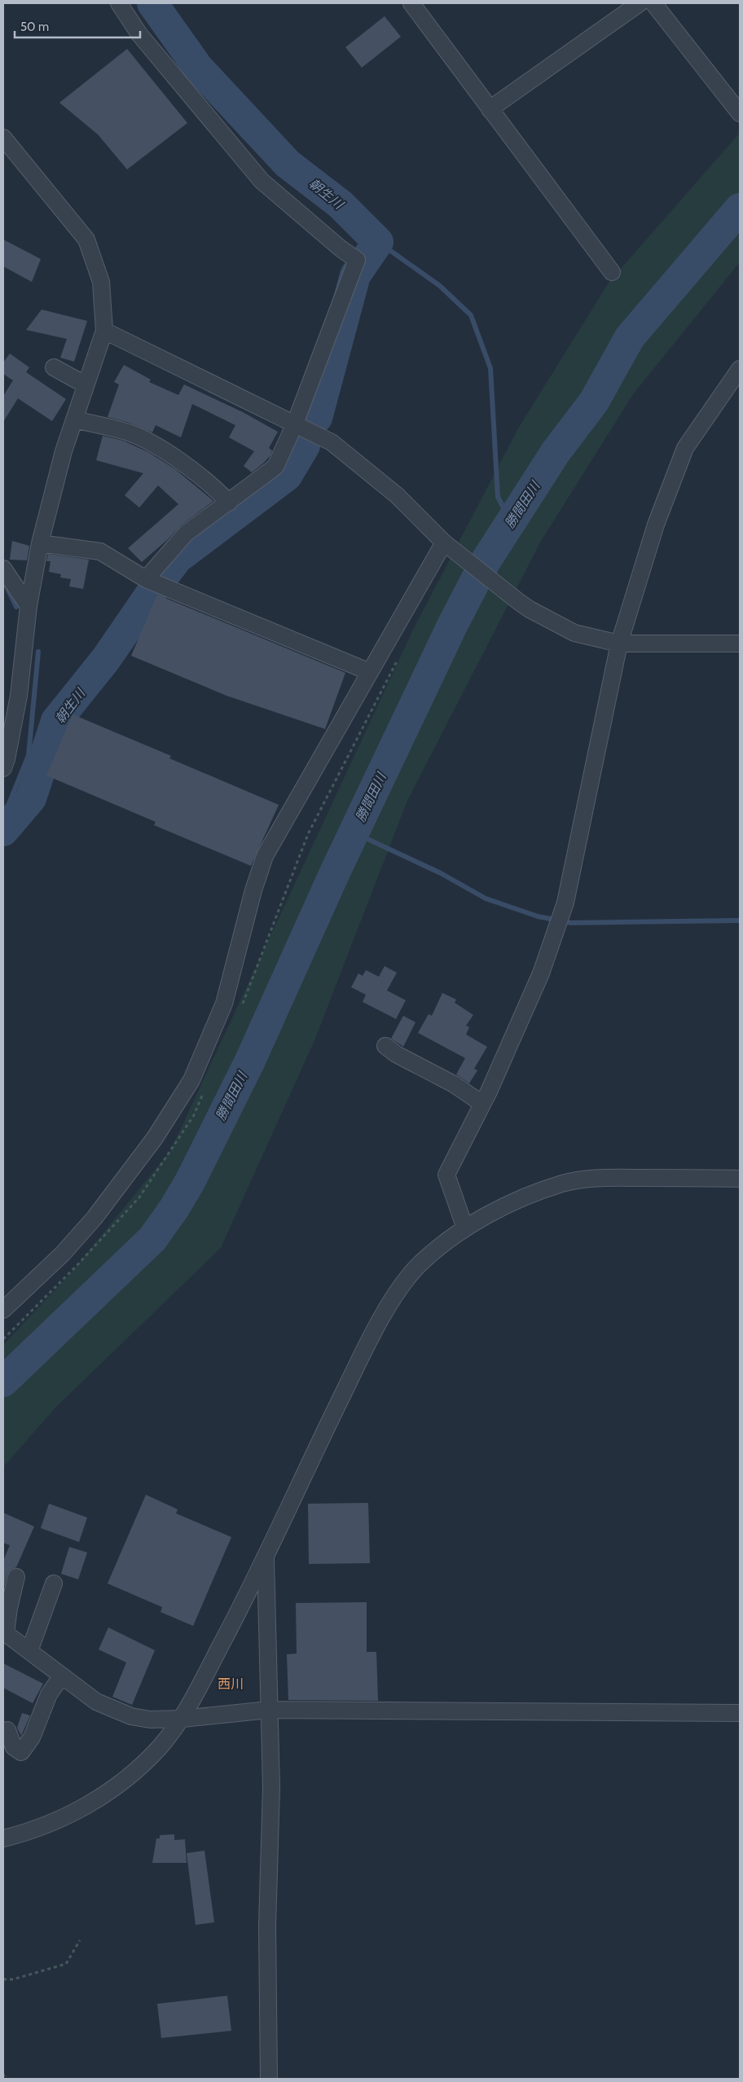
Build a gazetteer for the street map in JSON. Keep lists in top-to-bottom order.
{
  "districts": ["西川"],
  "water": ["朝生川", "勝間田川"],
  "scale_bar": "50 m"
}
